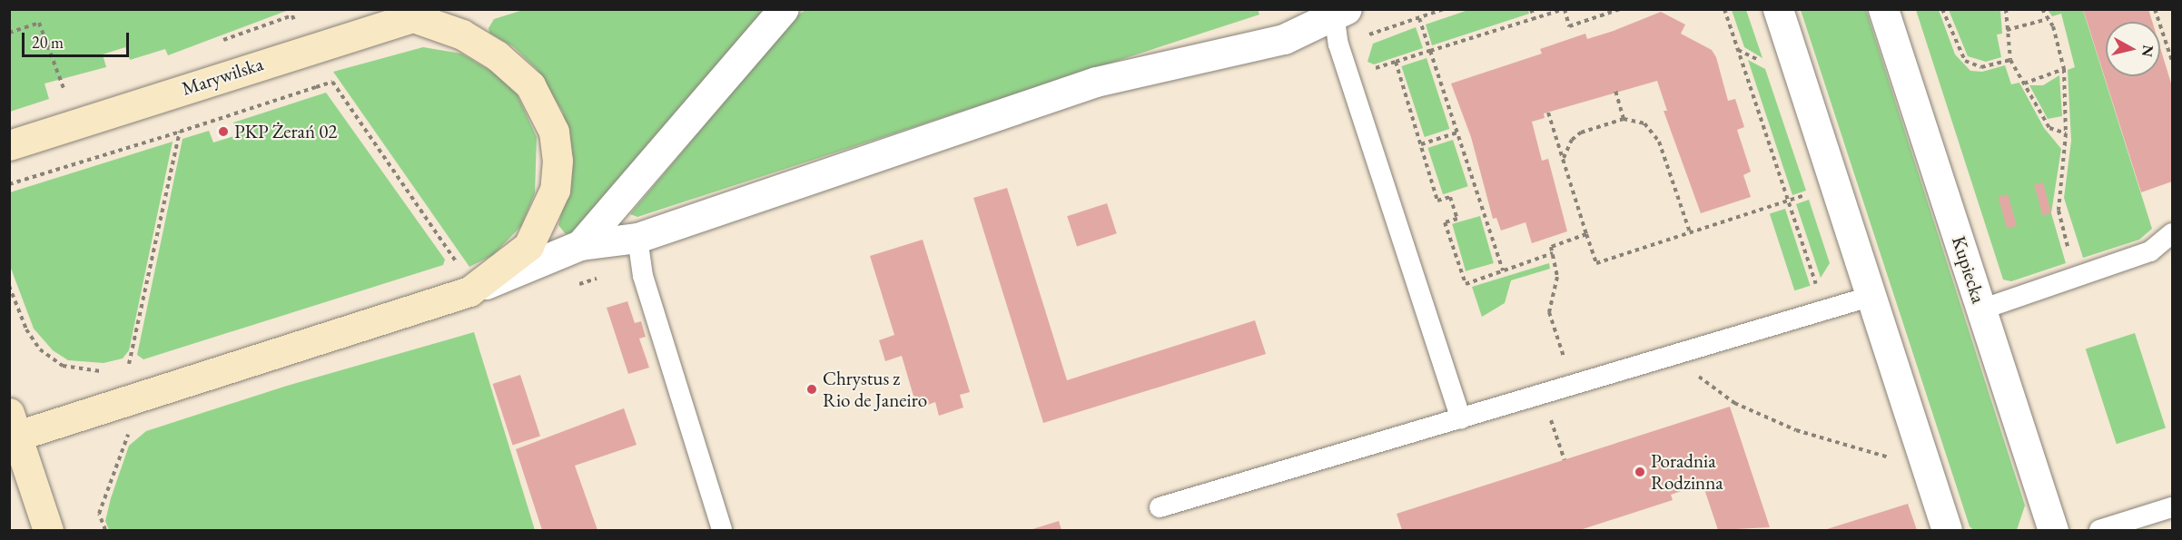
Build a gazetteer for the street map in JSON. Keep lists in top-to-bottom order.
{
  "streets": {
    "main road": ["Marywilska"],
    "street": ["Kupiecka"]
  },
  "places": ["PKP Żerań 02", "Chrystus z Rio de Janeiro", "Poradnia Rodzinna"],
  "scale_bar": "20 m",
  "north": "right"
}
